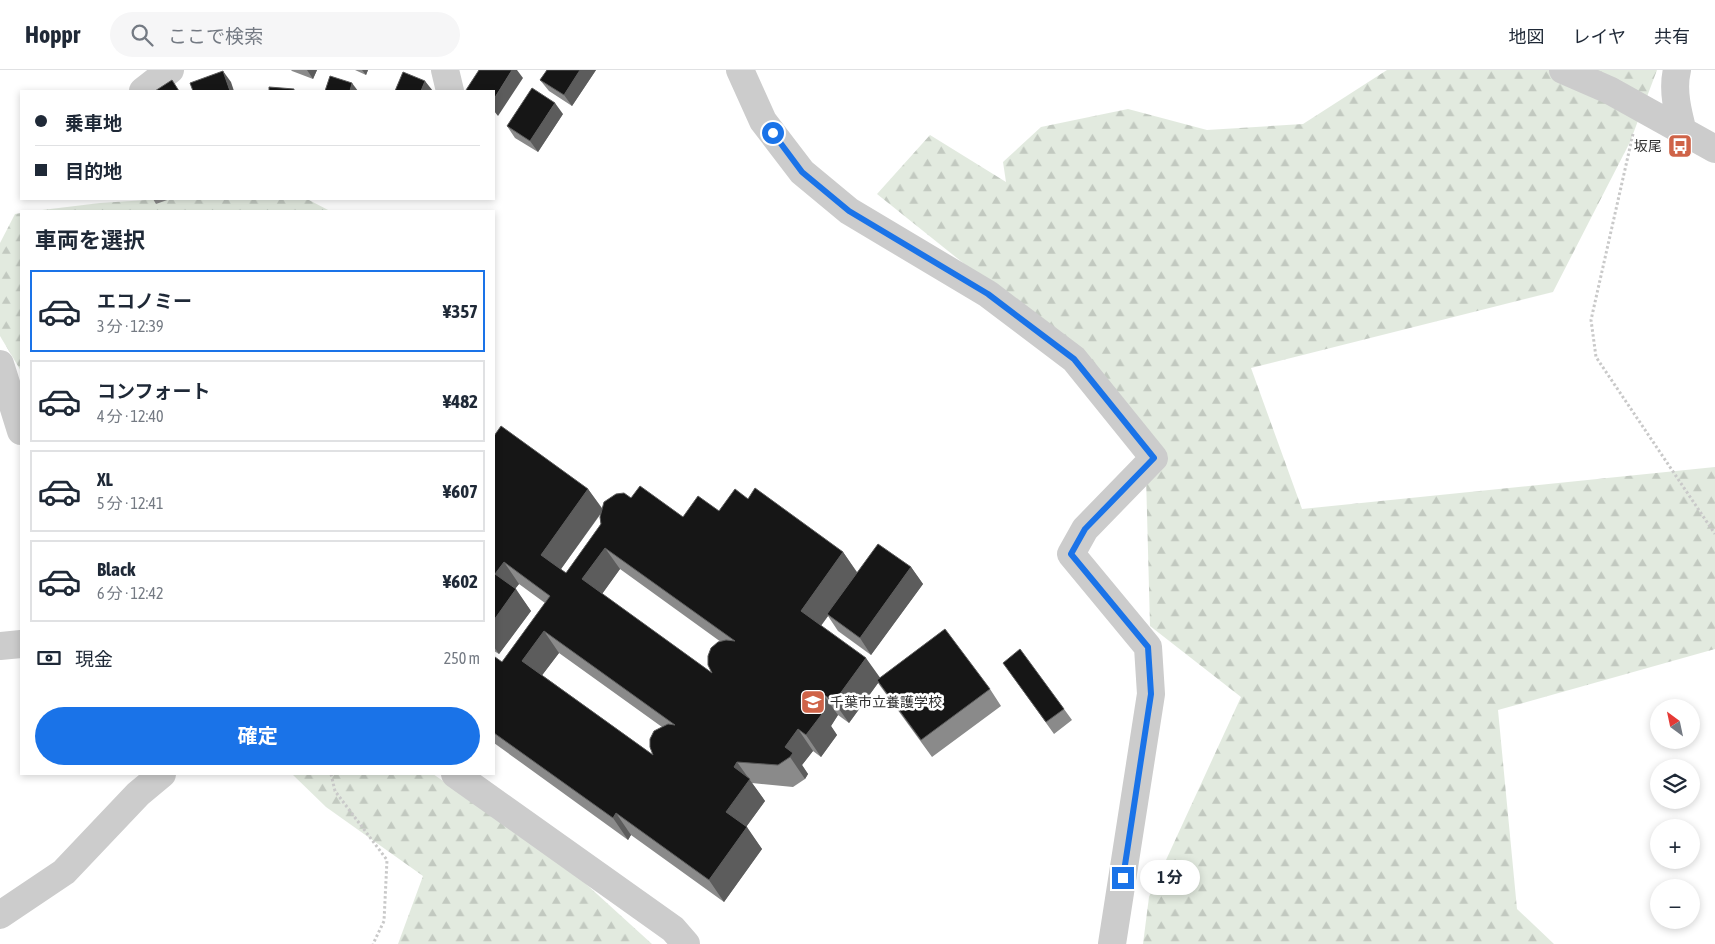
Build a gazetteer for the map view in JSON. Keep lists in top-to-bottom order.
{
  "places": {
    "bus stop": ["坂尾"],
    "school or university": ["千葉市立養護学校"]
  },
  "north": "top left",
  "page": {
    "header": "Hoppr",
    "search": "ここで検索",
    "nav": ["地図", "レイヤ", "共有"],
    "banner": ["乗車地", "目的地"],
    "heading": "車両を選択",
    "list": [
      {
        "name": "エコノミー",
        "note": "3 分 · 12:39",
        "value": "¥357"
      },
      {
        "name": "コンフォート",
        "note": "4 分 · 12:40",
        "value": "¥482"
      },
      {
        "name": "XL",
        "note": "5 分 · 12:41",
        "value": "¥607"
      },
      {
        "name": "Black",
        "note": "6 分 · 12:42",
        "value": "¥602"
      }
    ],
    "pay": ["現金", "250 m"],
    "buttons": "確定",
    "map_buttons": ["+", "−"],
    "bubble": "1 分"
  }
}
